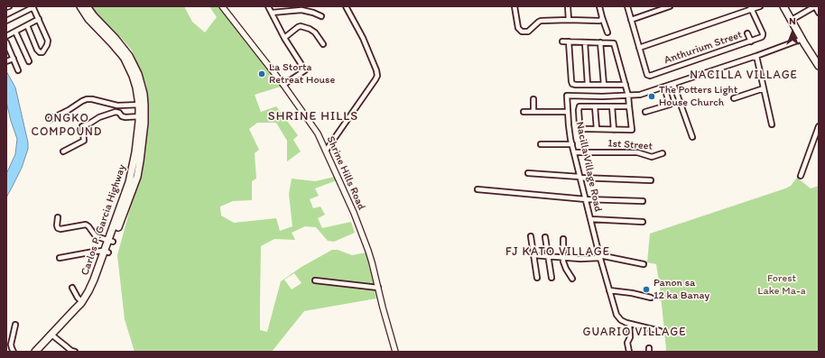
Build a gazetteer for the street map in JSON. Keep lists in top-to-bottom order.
{
  "streets": {
    "main road": ["Carlos P. Garcia Highway"],
    "street": [
      "Anthurium Street",
      "1st Street",
      "Nacilla Village Road",
      "Shrine Hills Road"
    ]
  },
  "crossings": [
    ["1st Street", "Nacilla Village Road"]
  ],
  "districts": [
    "NACILLA VILLAGE",
    "SHRINE HILLS",
    "ONGKO COMPOUND",
    "FJ KATO VILLAGE",
    "GUARIO VILLAGE"
  ],
  "parks": ["Forest Lake Ma-a"],
  "places": ["La Storta Retreat House", "The Potters Light House Church", "Panon sa 12 ka Banay"],
  "north": "top"
}
